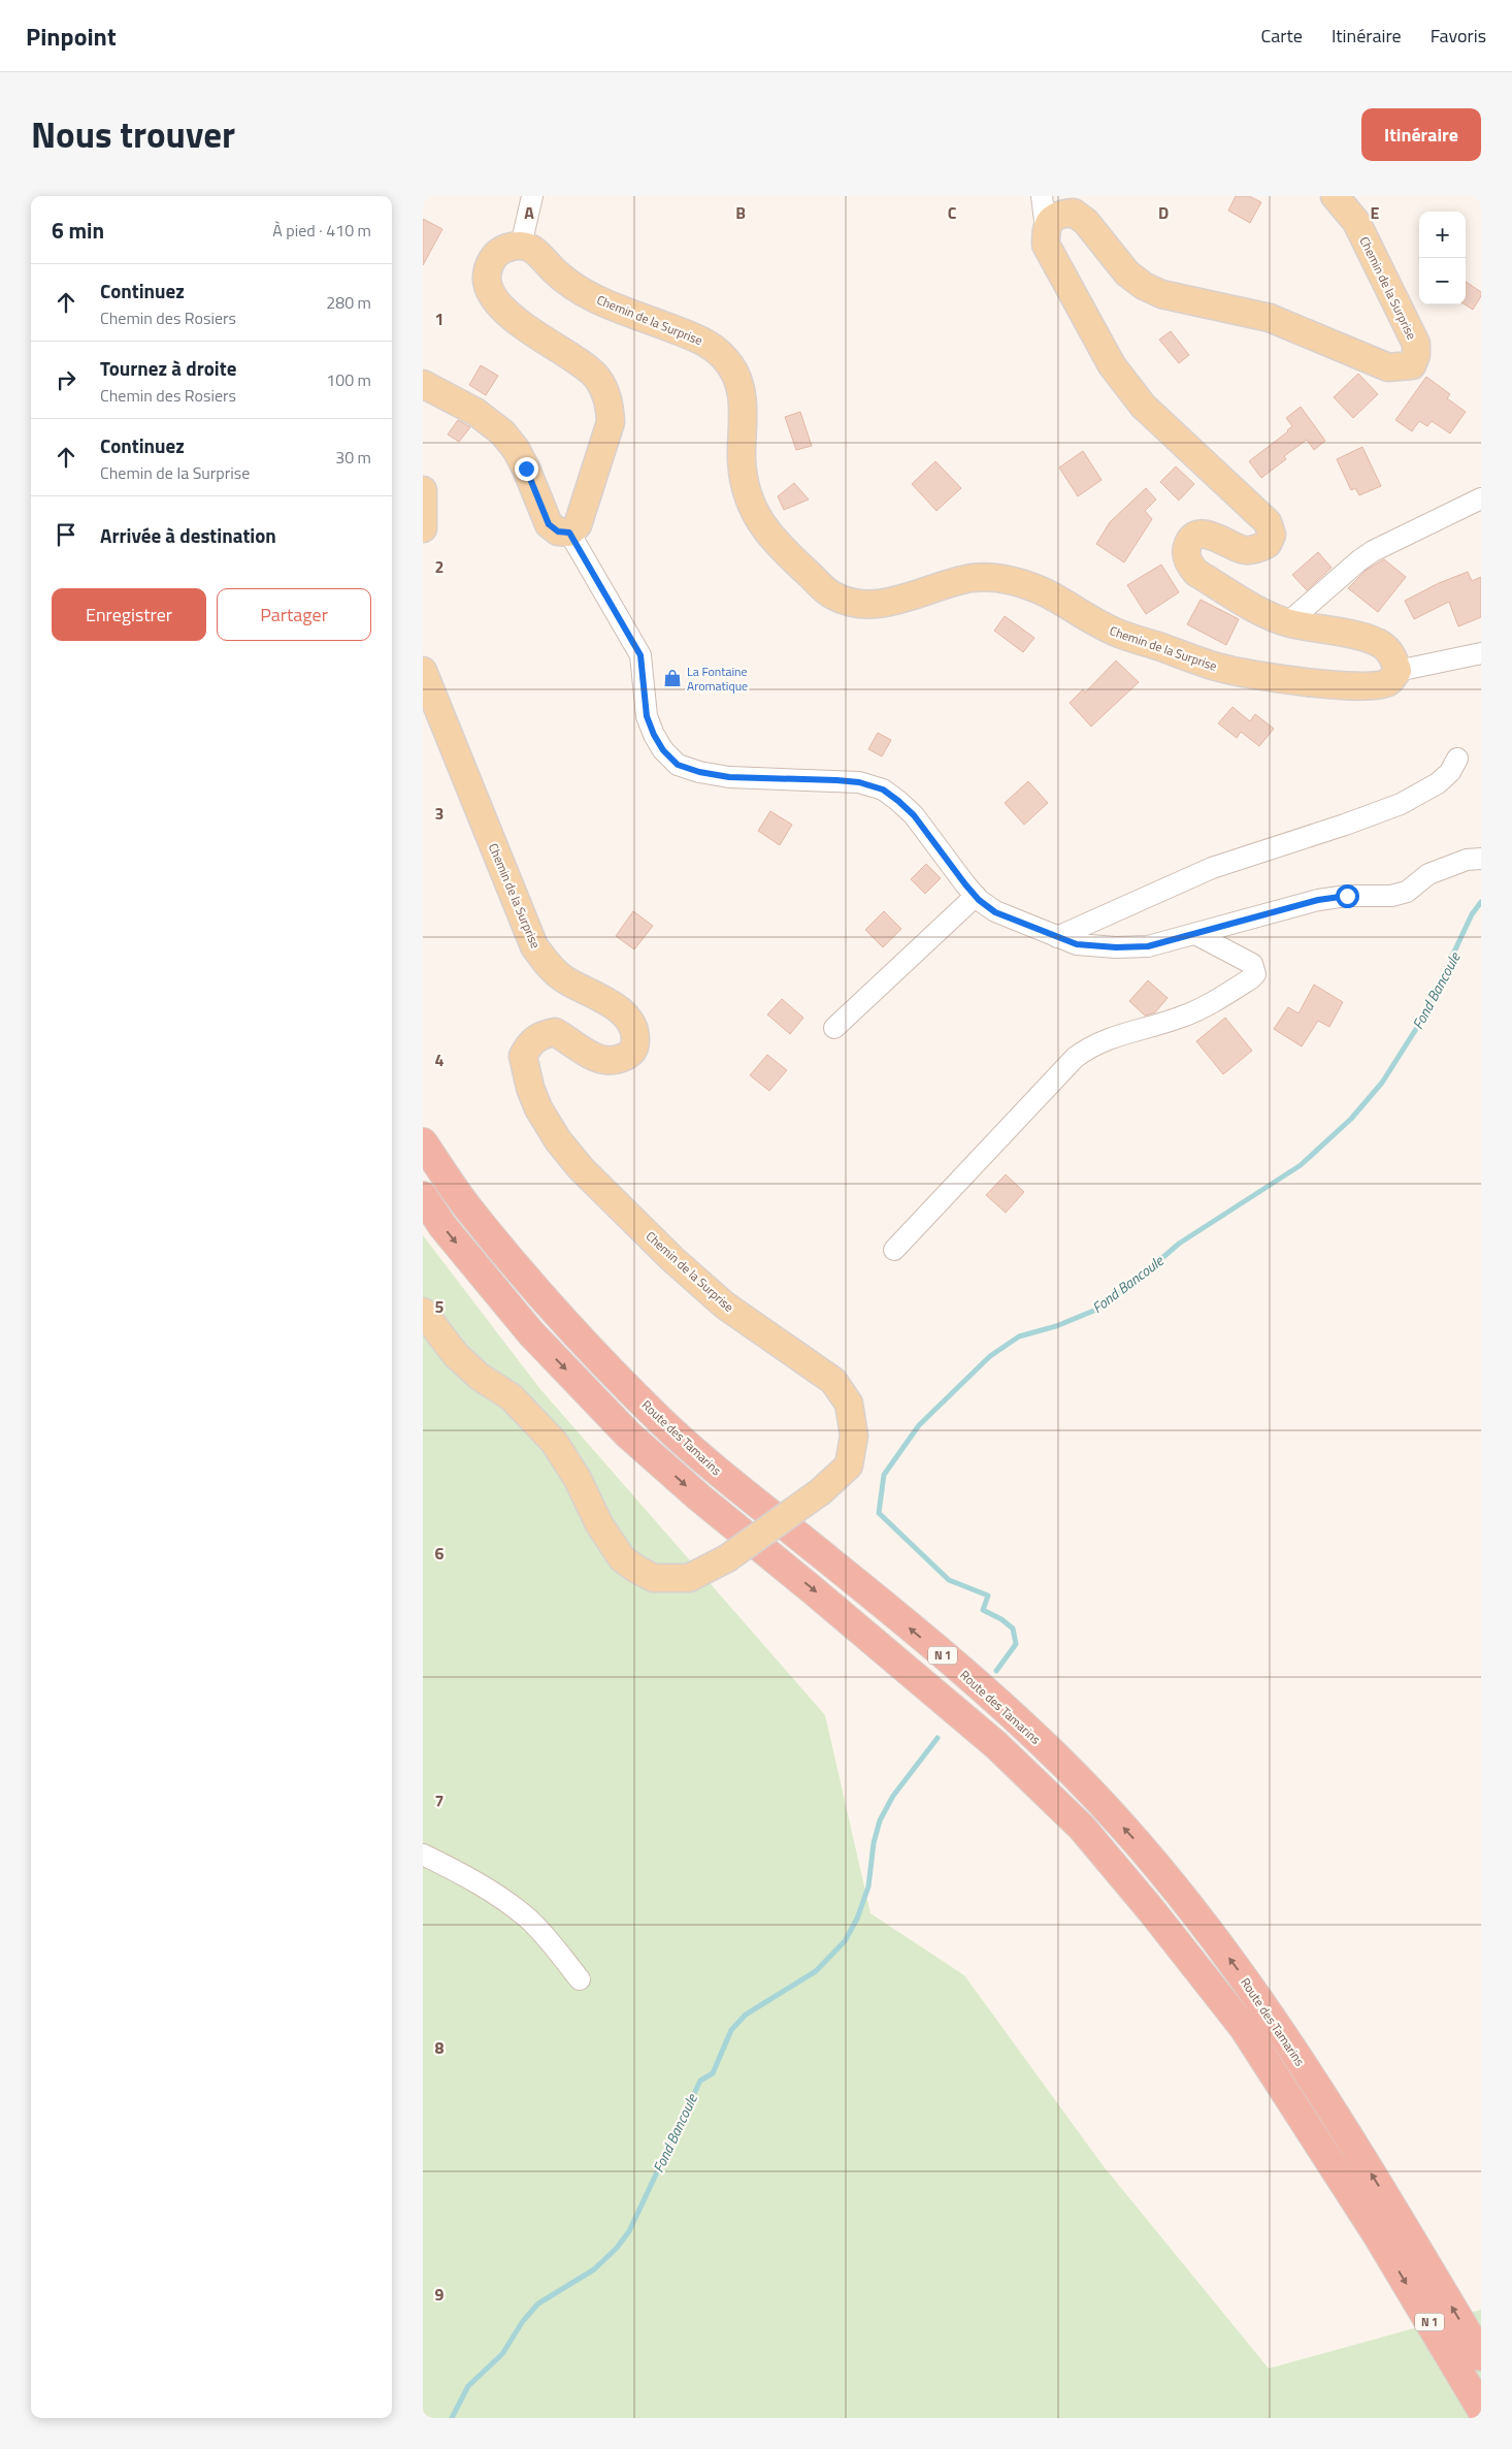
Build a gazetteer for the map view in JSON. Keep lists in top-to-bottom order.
{
  "streets": {
    "highway": ["Route des Tamarins", "N 1"],
    "main road": ["Chemin de la Surprise"]
  },
  "water": ["Fond Bancoule"],
  "places": {
    "shop": ["La Fontaine Aromatique"]
  },
  "page": {
    "header": "Pinpoint",
    "nav": ["Carte", "Itinéraire", "Favoris"],
    "title": "Nous trouver",
    "buttons": [
      "Itinéraire",
      ["Enregistrer", "Partager"]
    ],
    "heading": ["6 min", "À pied · 410 m"],
    "map_buttons": ["+", "−"],
    "list": [
      ["Continuez", "Chemin des Rosiers", "280 m"],
      ["Tournez à droite", "Chemin des Rosiers", "100 m"],
      ["Continuez", "Chemin de la Surprise", "30 m"],
      "Arrivée à destination"
    ]
  },
  "grid": {
    "columns": [
      "A",
      "B",
      "C",
      "D",
      "E"
    ],
    "rows": [
      "1",
      "2",
      "3",
      "4",
      "5",
      "6",
      "7",
      "8",
      "9"
    ]
  }
}
